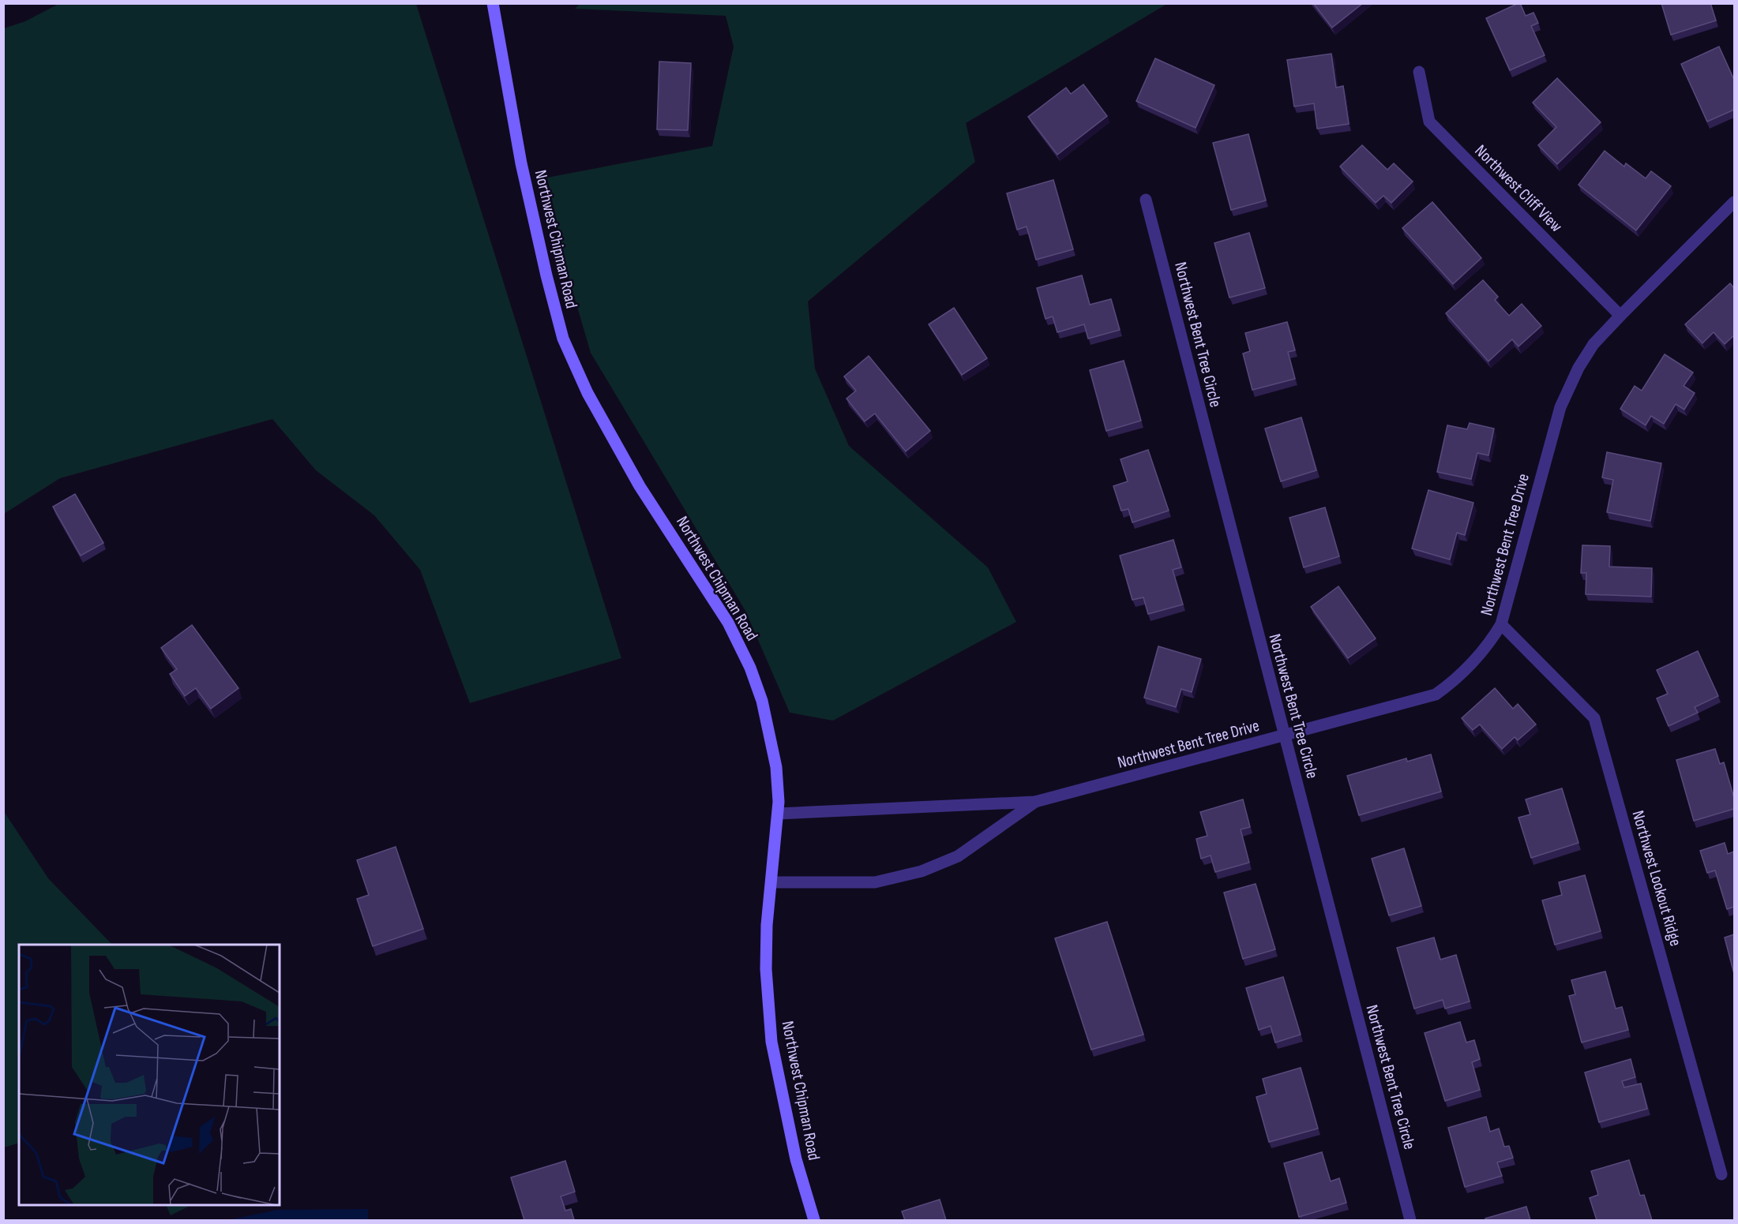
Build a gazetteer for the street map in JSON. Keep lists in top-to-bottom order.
{
  "streets": {
    "main road": ["Northwest Chipman Road"],
    "street": [
      "Northwest Cliff View",
      "Northwest Bent Tree Circle",
      "Northwest Bent Tree Drive",
      "Northwest Lookout Ridge"
    ]
  },
  "crossings": [
    ["Northwest Cliff View", "Northwest Bent Tree Drive"],
    ["Northwest Chipman Road", "Northwest Bent Tree Drive"],
    ["Northwest Bent Tree Circle", "Northwest Bent Tree Drive"],
    ["Northwest Bent Tree Drive", "Northwest Lookout Ridge"]
  ]
}
